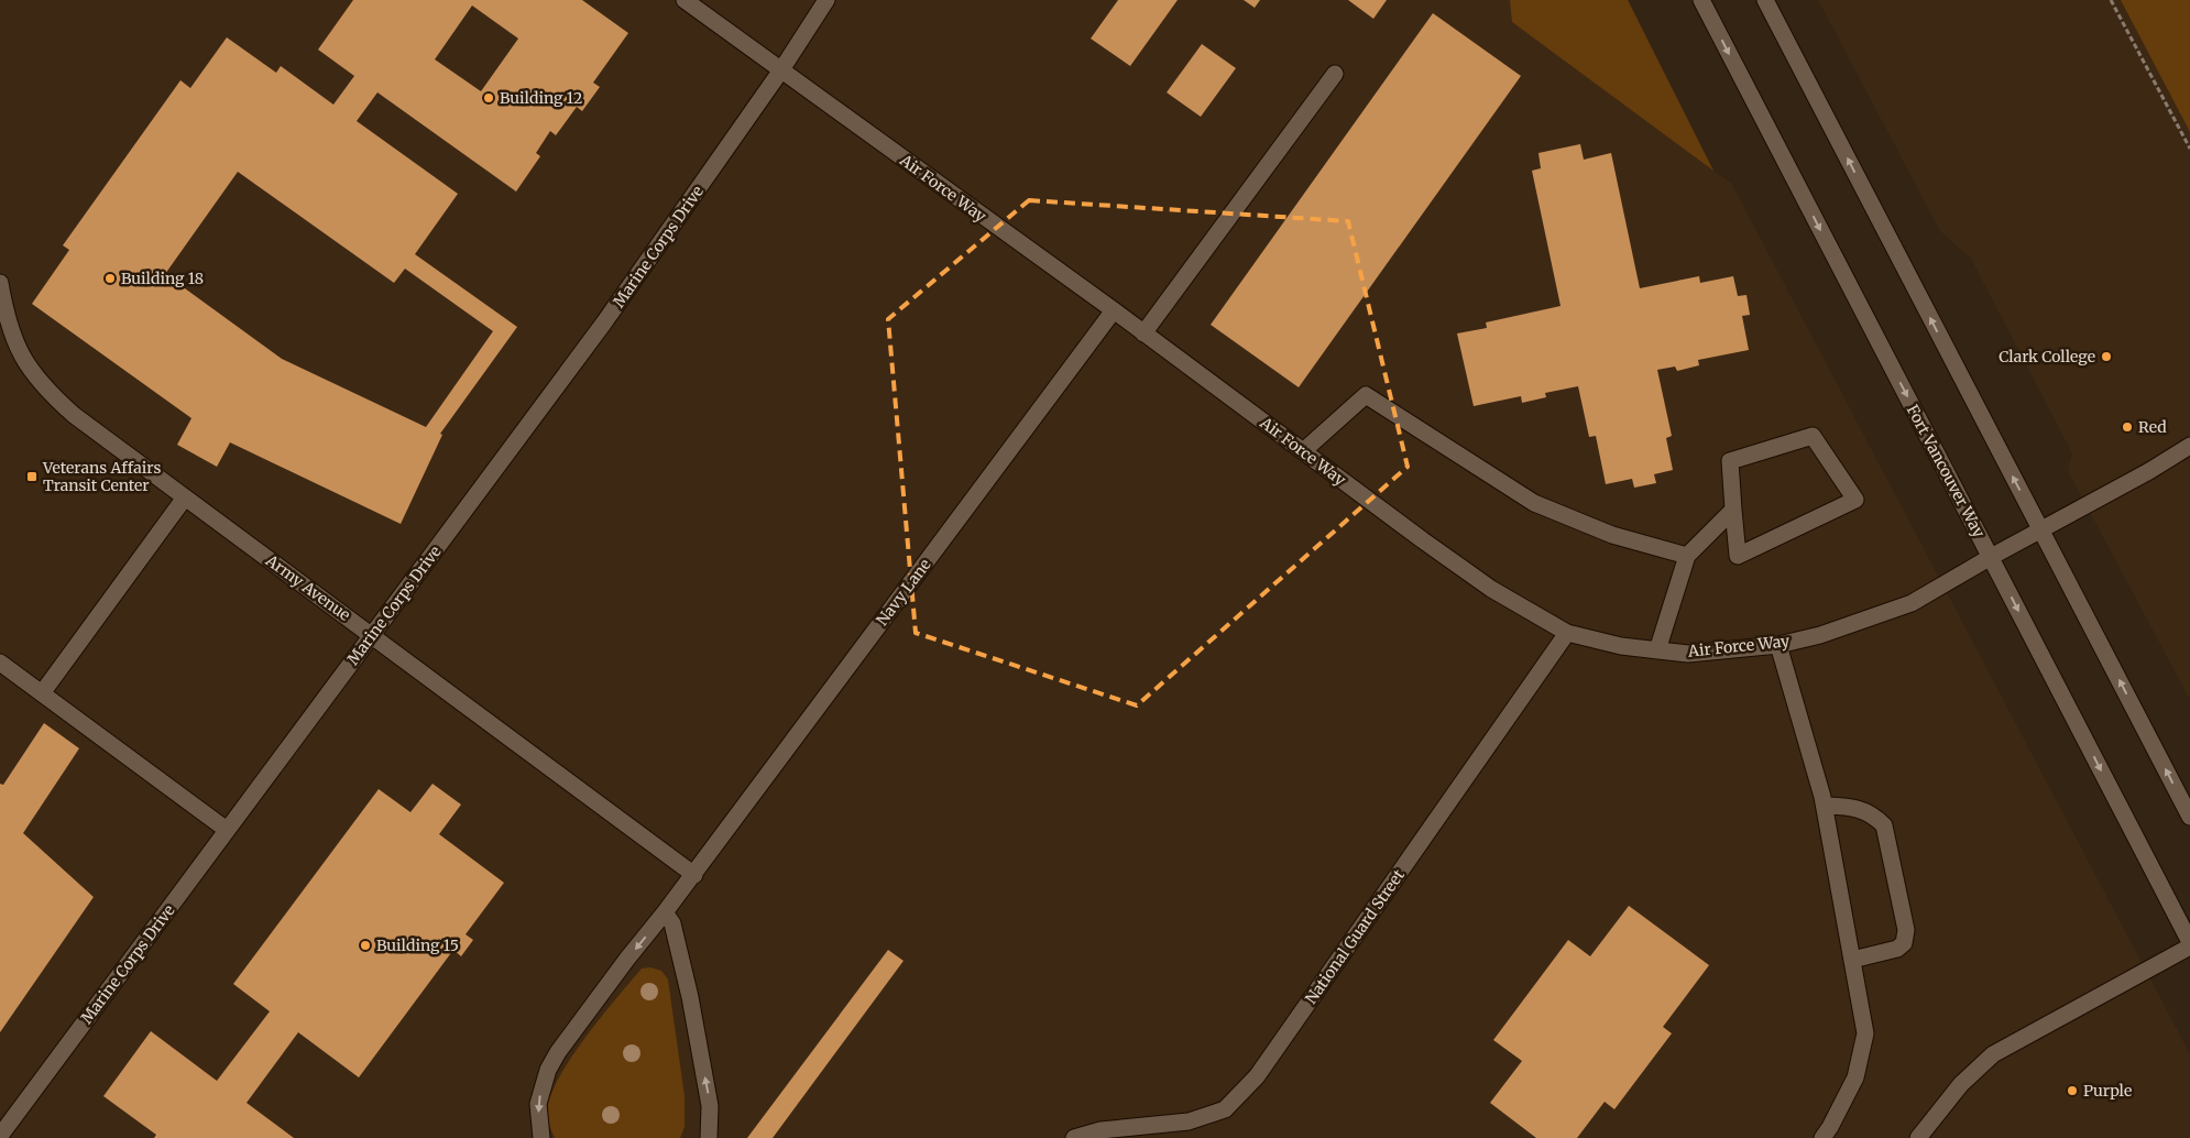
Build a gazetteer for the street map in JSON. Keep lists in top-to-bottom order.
{
  "streets": {
    "street": [
      "Air Force Way",
      "Marine Corps Drive",
      "Fort Vancouver Way",
      "Army Avenue",
      "Navy Lane",
      "National Guard Street"
    ]
  },
  "crossings": [
    ["Air Force Way", "Marine Corps Drive"],
    ["Air Force Way", "Fort Vancouver Way"],
    ["Air Force Way", "Navy Lane"],
    ["Air Force Way", "National Guard Street"],
    ["Marine Corps Drive", "Army Avenue"],
    ["Army Avenue", "Navy Lane"]
  ],
  "places": {
    "other": [
      "Building 12",
      "Building 18",
      "Clark College",
      "Red",
      "Building 15",
      "Purple"
    ],
    "transit": ["Veterans Affairs Transit Center"]
  }
}
